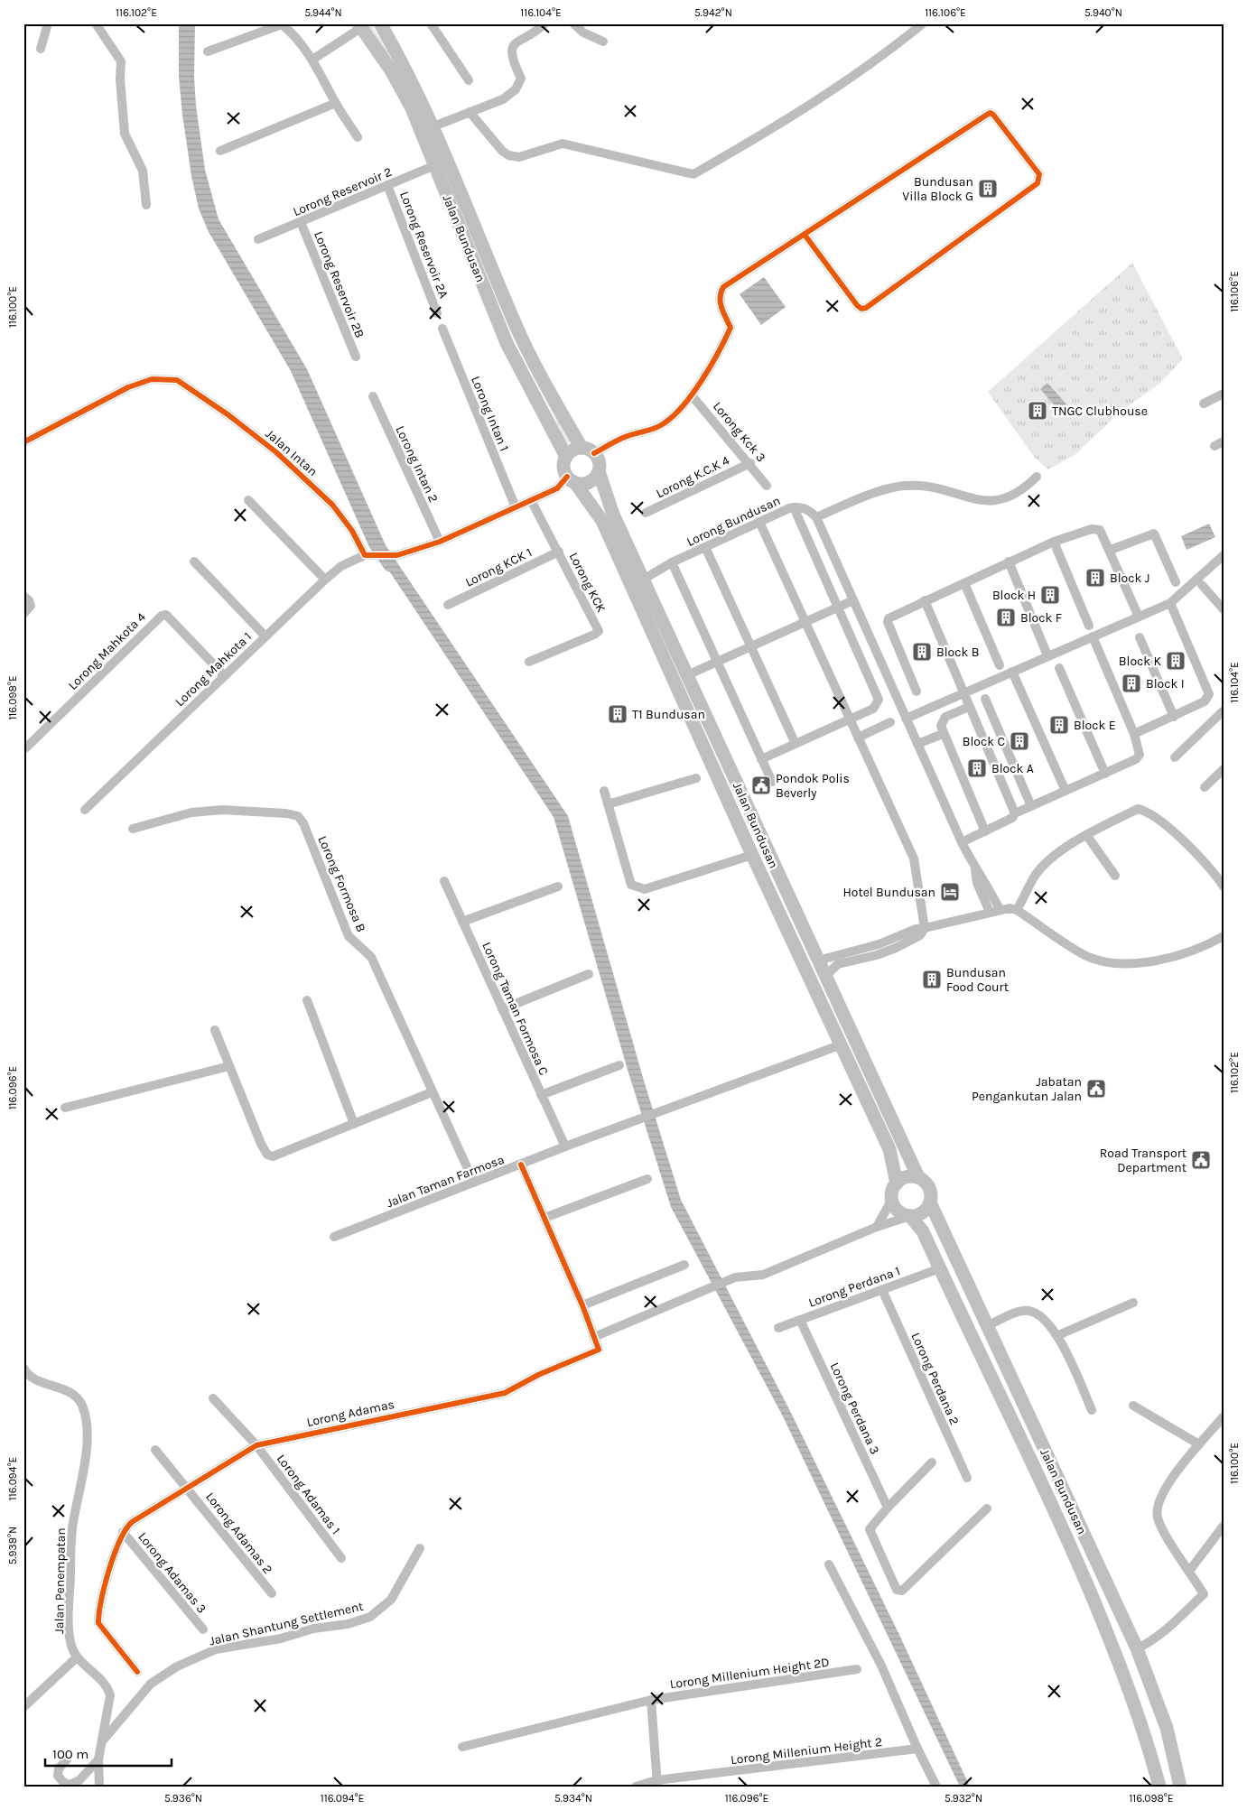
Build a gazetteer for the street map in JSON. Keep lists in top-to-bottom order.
{
  "streets": {
    "main road": ["Jalan Bundusan"],
    "street": [
      "Lorong Reservoir 2",
      "Lorong Reservoir 2A",
      "Lorong Reservoir 2B",
      "Lorong Intan 1",
      "Lorong Kck 3",
      "Jalan Intan",
      "Lorong Intan 2",
      "Lorong K.C.K 4",
      "Lorong Bundusan",
      "Lorong KCK 1",
      "Lorong KCK",
      "Lorong Mahkota 4",
      "Lorong Mahkota 1",
      "Lorong Formosa B",
      "Lorong Taman Formosa C",
      "Jalan Taman Farmosa",
      "Lorong Perdana 1",
      "Lorong Perdana 2",
      "Lorong Perdana 3",
      "Lorong Adamas",
      "Lorong Adamas 1",
      "Lorong Adamas 2",
      "Lorong Adamas 3",
      "Jalan Penempatan",
      "Jalan Shantung Settlement",
      "Lorong Millenium Height 2D",
      "Lorong Millenium Height 2"
    ]
  },
  "crossings": [
    ["Lorong Reservoir 2", "Jalan Bundusan"],
    ["Lorong Reservoir 2", "Lorong Reservoir 2A"],
    ["Lorong Reservoir 2", "Lorong Reservoir 2B"],
    ["Jalan Bundusan", "Lorong Bundusan"],
    ["Jalan Bundusan", "Jalan Taman Farmosa"],
    ["Jalan Bundusan", "Lorong Perdana 1"],
    ["Lorong Kck 3", "Lorong K.C.K 4"],
    ["Jalan Intan", "Lorong Mahkota 1"],
    ["Lorong KCK 1", "Lorong KCK"],
    ["Lorong Mahkota 4", "Lorong Mahkota 1"],
    ["Lorong Formosa B", "Jalan Taman Farmosa"],
    ["Lorong Taman Formosa C", "Jalan Taman Farmosa"],
    ["Lorong Perdana 1", "Lorong Perdana 2"],
    ["Lorong Perdana 1", "Lorong Perdana 3"],
    ["Lorong Adamas", "Lorong Adamas 1"],
    ["Lorong Adamas", "Lorong Adamas 2"],
    ["Lorong Adamas", "Lorong Adamas 3"],
    ["Jalan Penempatan", "Jalan Shantung Settlement"]
  ],
  "places": {
    "building": [
      "Bundusan Villa Block G",
      "TNGC Clubhouse",
      "Block J",
      "Block H",
      "Block F",
      "Block B",
      "Block K",
      "Block I",
      "T1 Bundusan",
      "Block E",
      "Block C",
      "Block A",
      "Bundusan Food Court"
    ],
    "public building": ["Pondok Polis Beverly", "Jabatan Pengankutan Jalan", "Road Transport Department"],
    "hotel": ["Hotel Bundusan"]
  },
  "scale_bar": "100 m",
  "coordinates": [
    "116.102°E",
    "5.944°N",
    "116.104°E",
    "5.942°N",
    "116.106°E",
    "5.940°N",
    "116.100°E",
    "116.098°E",
    "116.096°E",
    "116.094°E",
    "5.938°N",
    "5.936°N",
    "5.934°N",
    "5.932°N"
  ]
}
